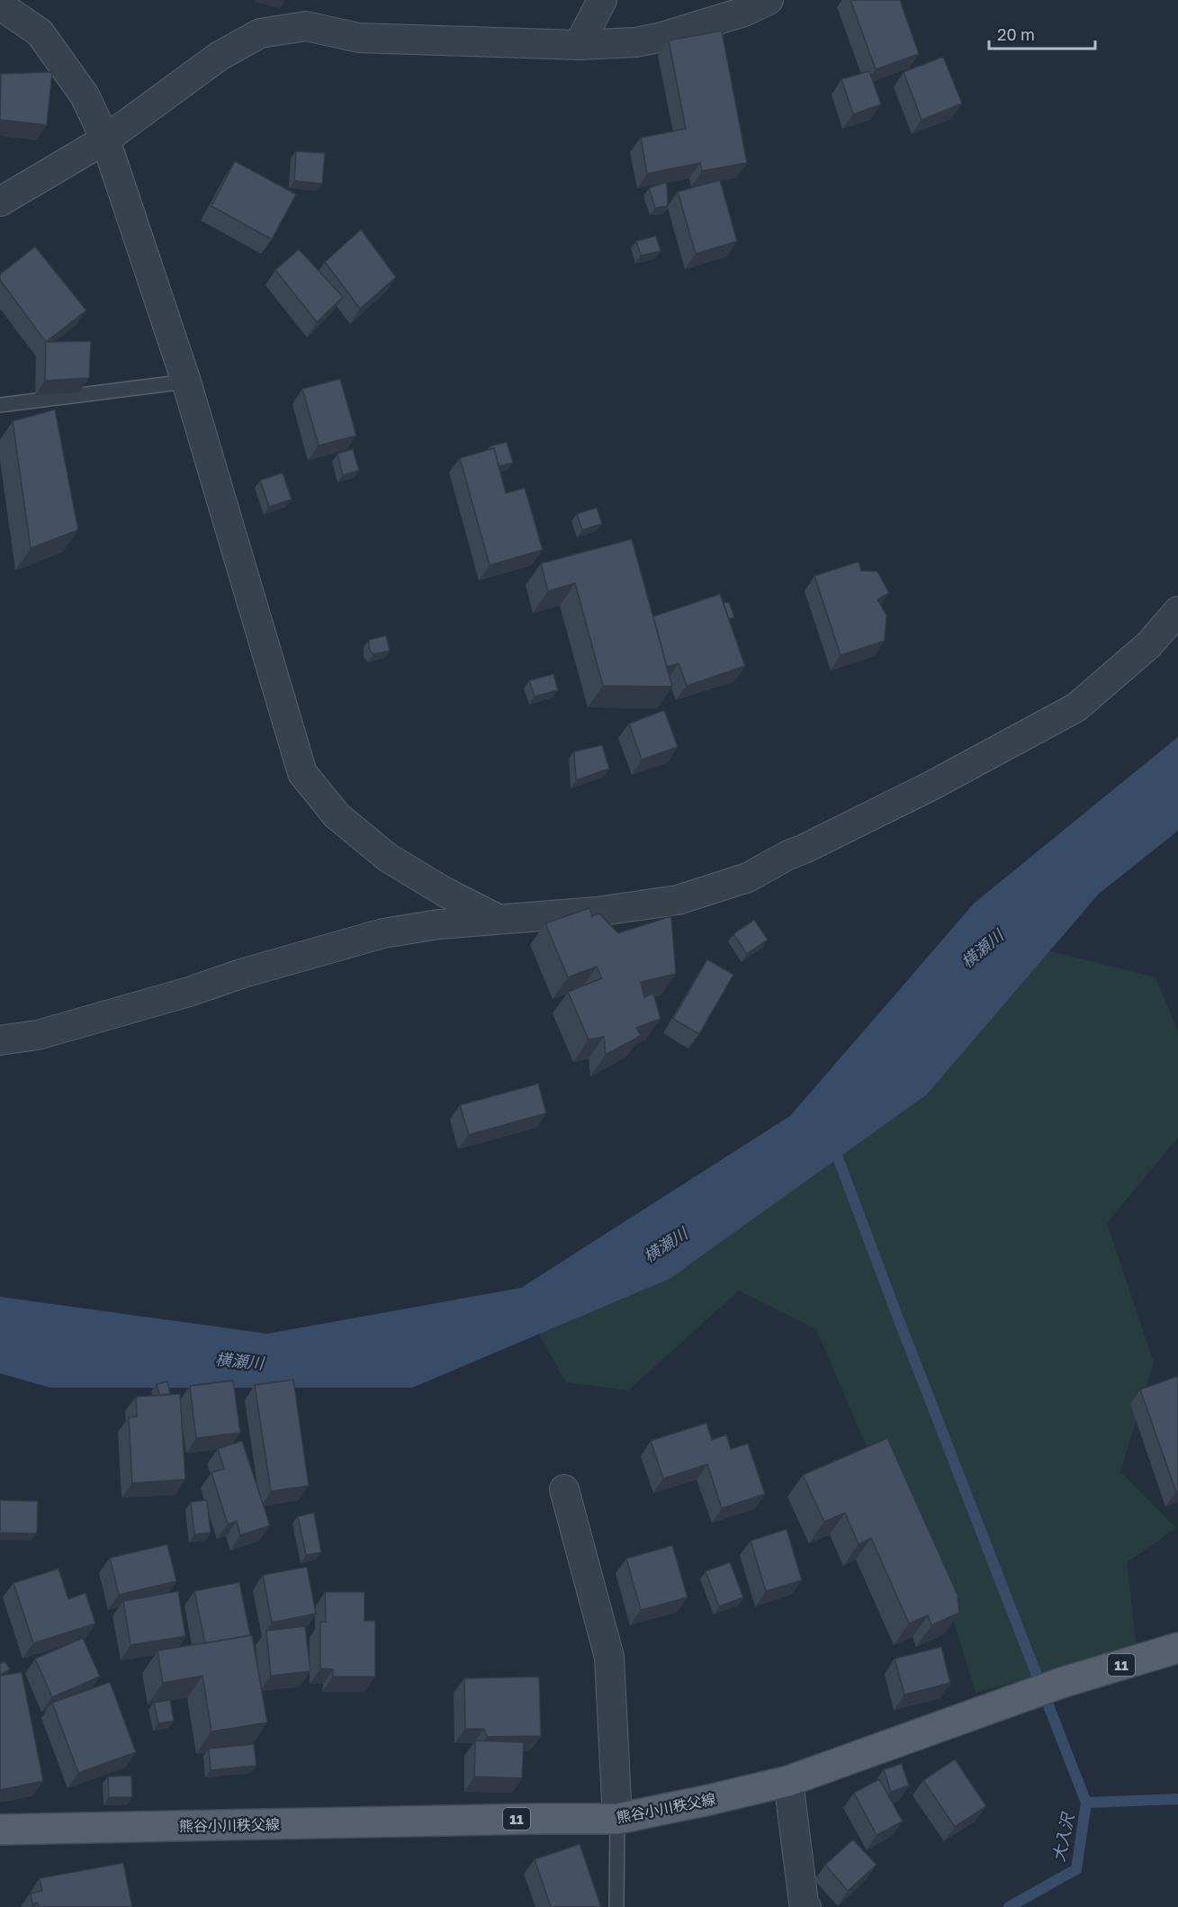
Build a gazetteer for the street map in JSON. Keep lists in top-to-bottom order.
{
  "streets": {
    "main road": ["11", "熊谷小川秩父線"]
  },
  "water": ["横瀬川", "大入沢"],
  "scale_bar": "20 m"
}
